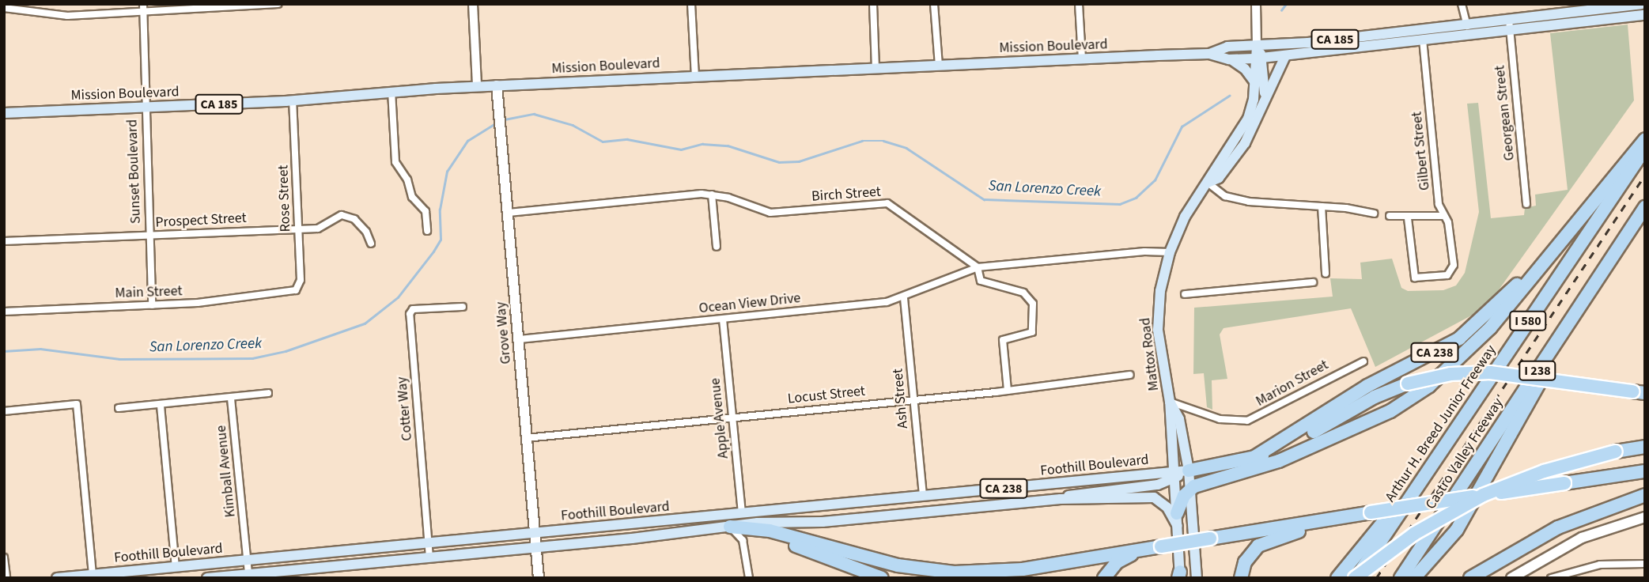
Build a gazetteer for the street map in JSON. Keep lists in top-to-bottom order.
{
  "streets": {
    "highway": [
      "I 580",
      "CA 238",
      "I 238",
      "Arthur H. Breed Junior Freeway",
      "Castro Valley Freeway"
    ],
    "main road": [
      "CA 185",
      "Mission Boulevard",
      "Grove Way",
      "Mattox Road",
      "Foothill Boulevard"
    ],
    "street": [
      "Georgean Street",
      "Gilbert Street",
      "Sunset Boulevard",
      "Birch Street",
      "Rose Street",
      "Prospect Street",
      "Main Street",
      "Ocean View Drive",
      "Marion Street",
      "Locust Street",
      "Ash Street",
      "Cotter Way",
      "Apple Avenue",
      "Kimball Avenue"
    ]
  },
  "crossings": [
    ["Mission Boulevard", "Georgean Street"],
    ["Mission Boulevard", "Gilbert Street"],
    ["Mission Boulevard", "Sunset Boulevard"],
    ["Mission Boulevard", "Rose Street"],
    ["Mission Boulevard", "Grove Way"],
    ["Mission Boulevard", "Mattox Road"],
    ["Sunset Boulevard", "Prospect Street"],
    ["Sunset Boulevard", "Main Street"],
    ["Birch Street", "Ocean View Drive"],
    ["Birch Street", "Grove Way"],
    ["Birch Street", "Locust Street"],
    ["Rose Street", "Prospect Street"],
    ["Rose Street", "Main Street"],
    ["Ocean View Drive", "Grove Way"],
    ["Ocean View Drive", "Ash Street"],
    ["Ocean View Drive", "Apple Avenue"],
    ["I 580", "Arthur H. Breed Junior Freeway"],
    ["Grove Way", "Locust Street"],
    ["Grove Way", "Foothill Boulevard"],
    ["CA 238", "Foothill Boulevard"],
    ["Mattox Road", "Marion Street"],
    ["Locust Street", "Ash Street"],
    ["Locust Street", "Apple Avenue"],
    ["Ash Street", "Foothill Boulevard"],
    ["Cotter Way", "Foothill Boulevard"],
    ["Apple Avenue", "Foothill Boulevard"],
    ["Foothill Boulevard", "Kimball Avenue"]
  ],
  "water": ["San Lorenzo Creek"]
}
